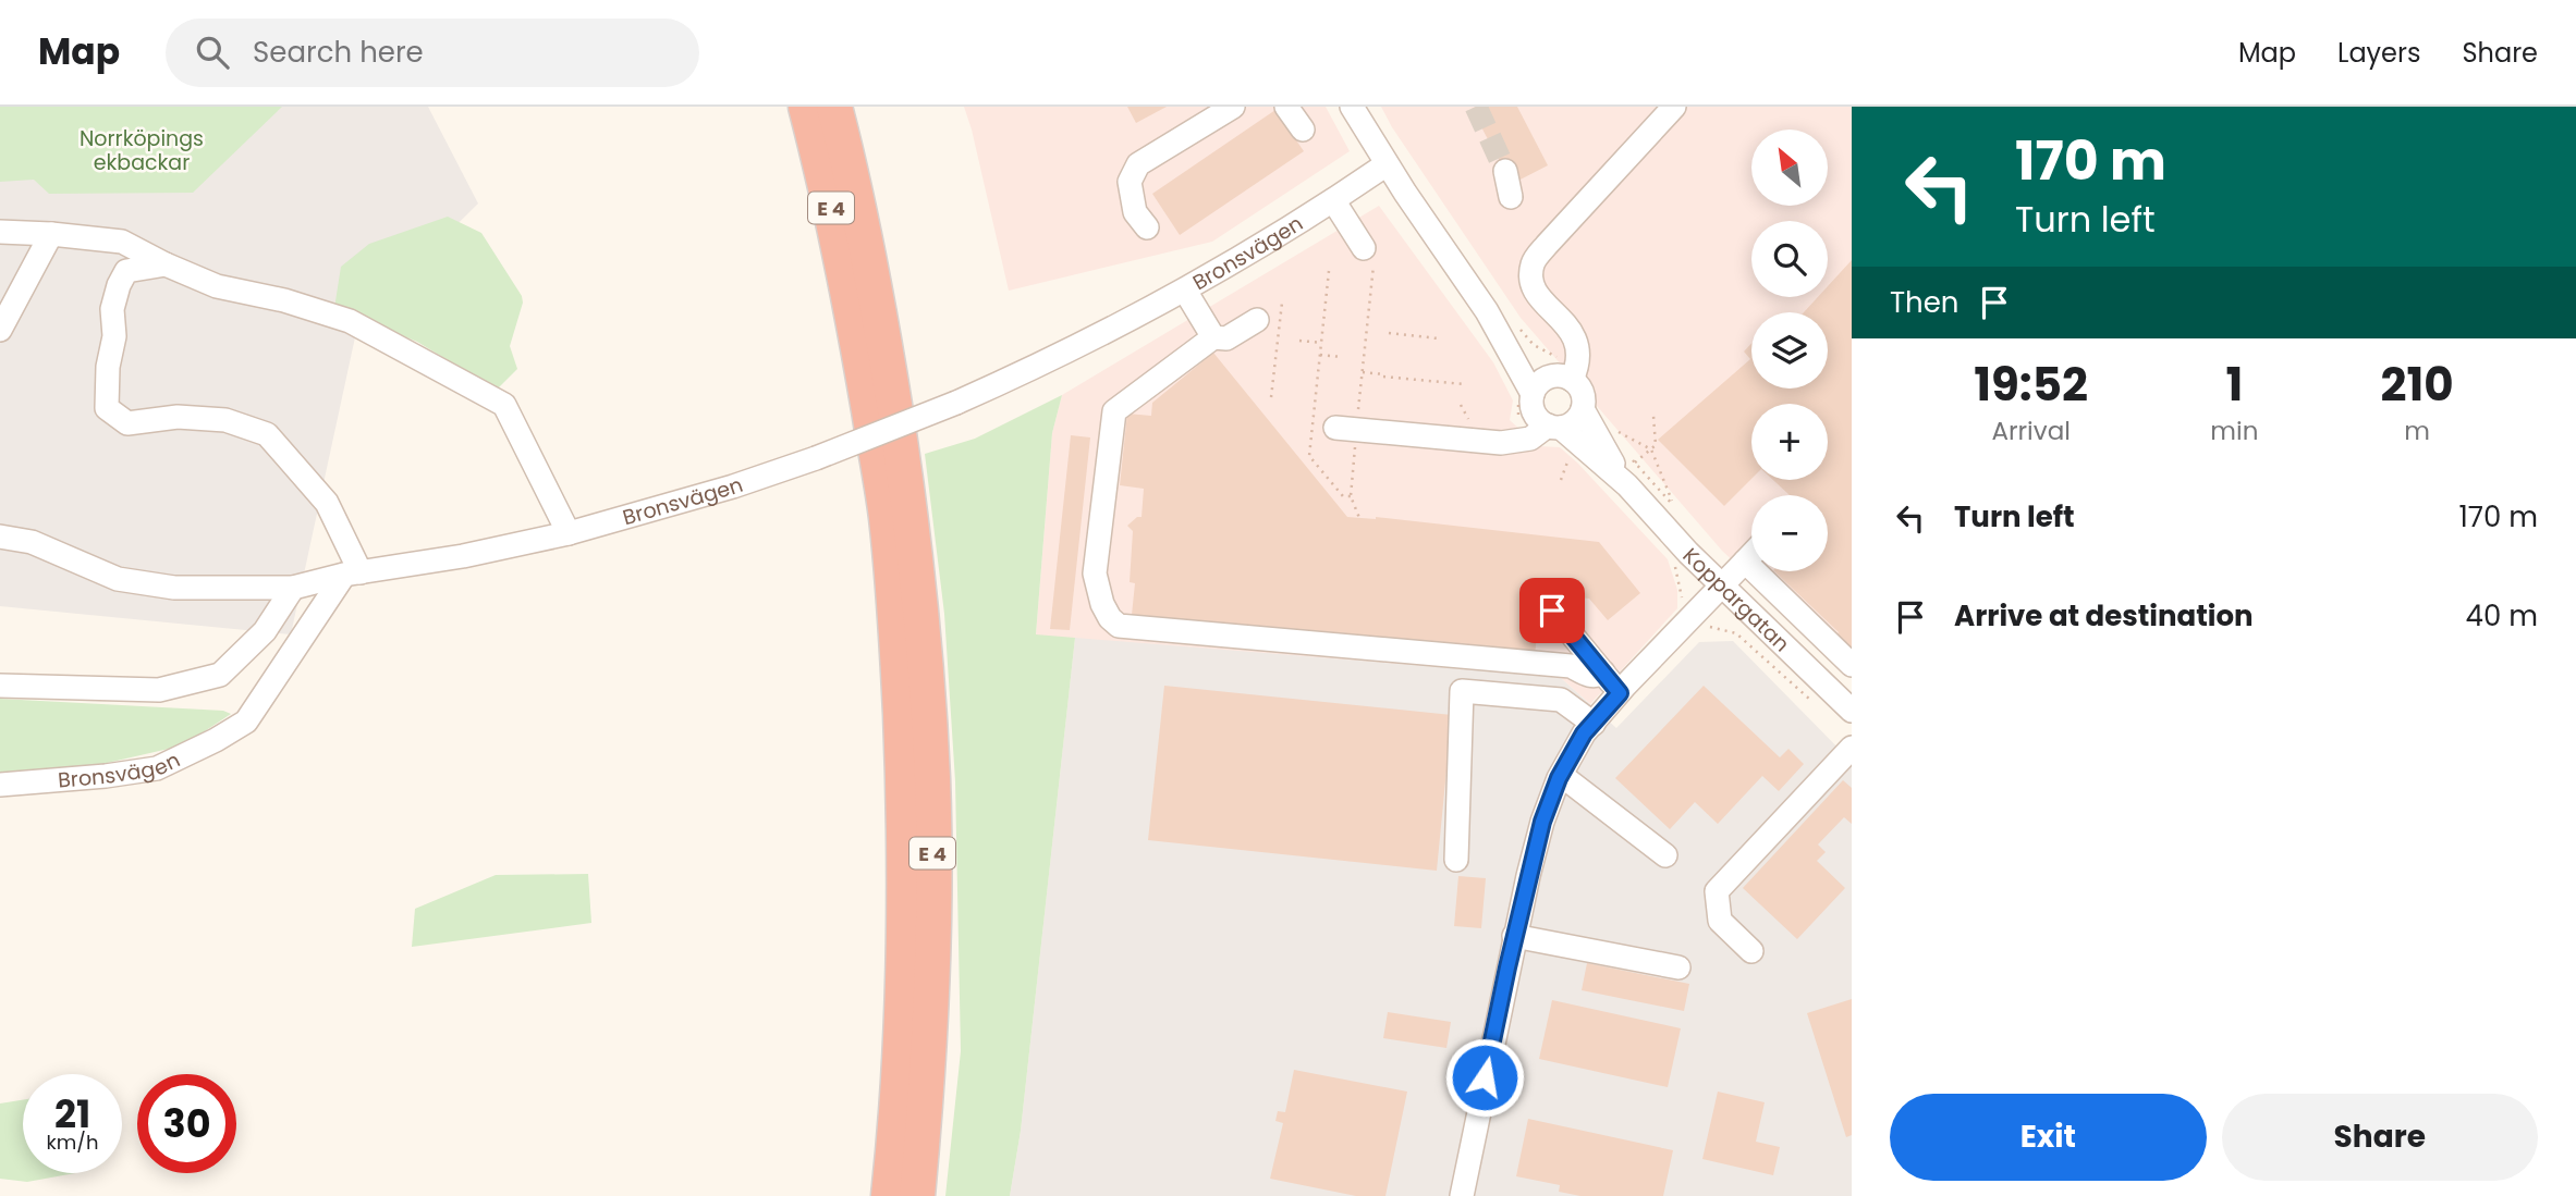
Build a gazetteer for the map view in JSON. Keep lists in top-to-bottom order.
{
  "streets": {
    "highway": ["E 4"],
    "street": ["Bronsvägen", "Koppargatan"]
  },
  "crossings": [
    ["Bronsvägen", "Koppargatan"]
  ],
  "parks": ["Norrköpings ekbackar"],
  "north": "top left",
  "page": {
    "header": "Map",
    "search": "Search here",
    "nav": ["Map", "Layers", "Share"],
    "turn": ["170 m", "Turn left"],
    "map_buttons": ["+", "−"],
    "then": "Then",
    "eta": [
      "19:52",
      "Arrival",
      "1",
      "min",
      "210",
      "m"
    ],
    "list": [
      {
        "name": "Turn left",
        "value": "170 m"
      },
      {
        "name": "Arrive at destination",
        "value": "40 m"
      }
    ],
    "speed": "21 km/h",
    "limit": "30",
    "buttons": ["Exit", "Share"]
  }
}
